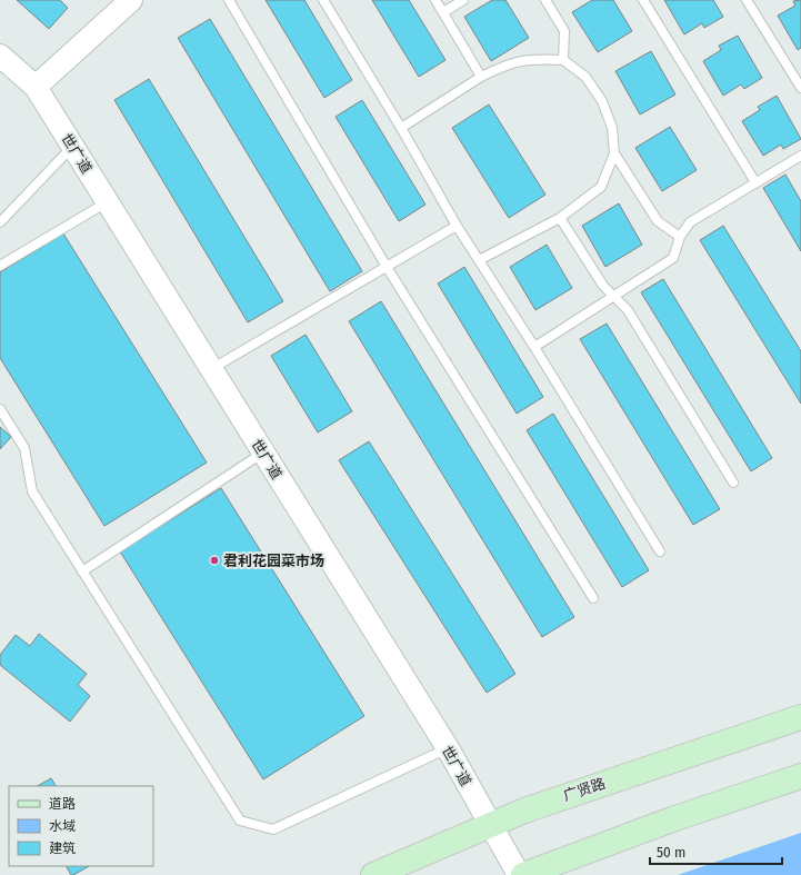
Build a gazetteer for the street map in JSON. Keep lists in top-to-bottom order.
{
  "streets": {
    "main road": ["广贤路"],
    "street": ["世广道"]
  },
  "crossings": [
    ["世广道", "广贤路"]
  ],
  "places": ["君利花园菜市场"],
  "legend": ["道路", "水域", "建筑"],
  "scale_bar": "50 m"
}
